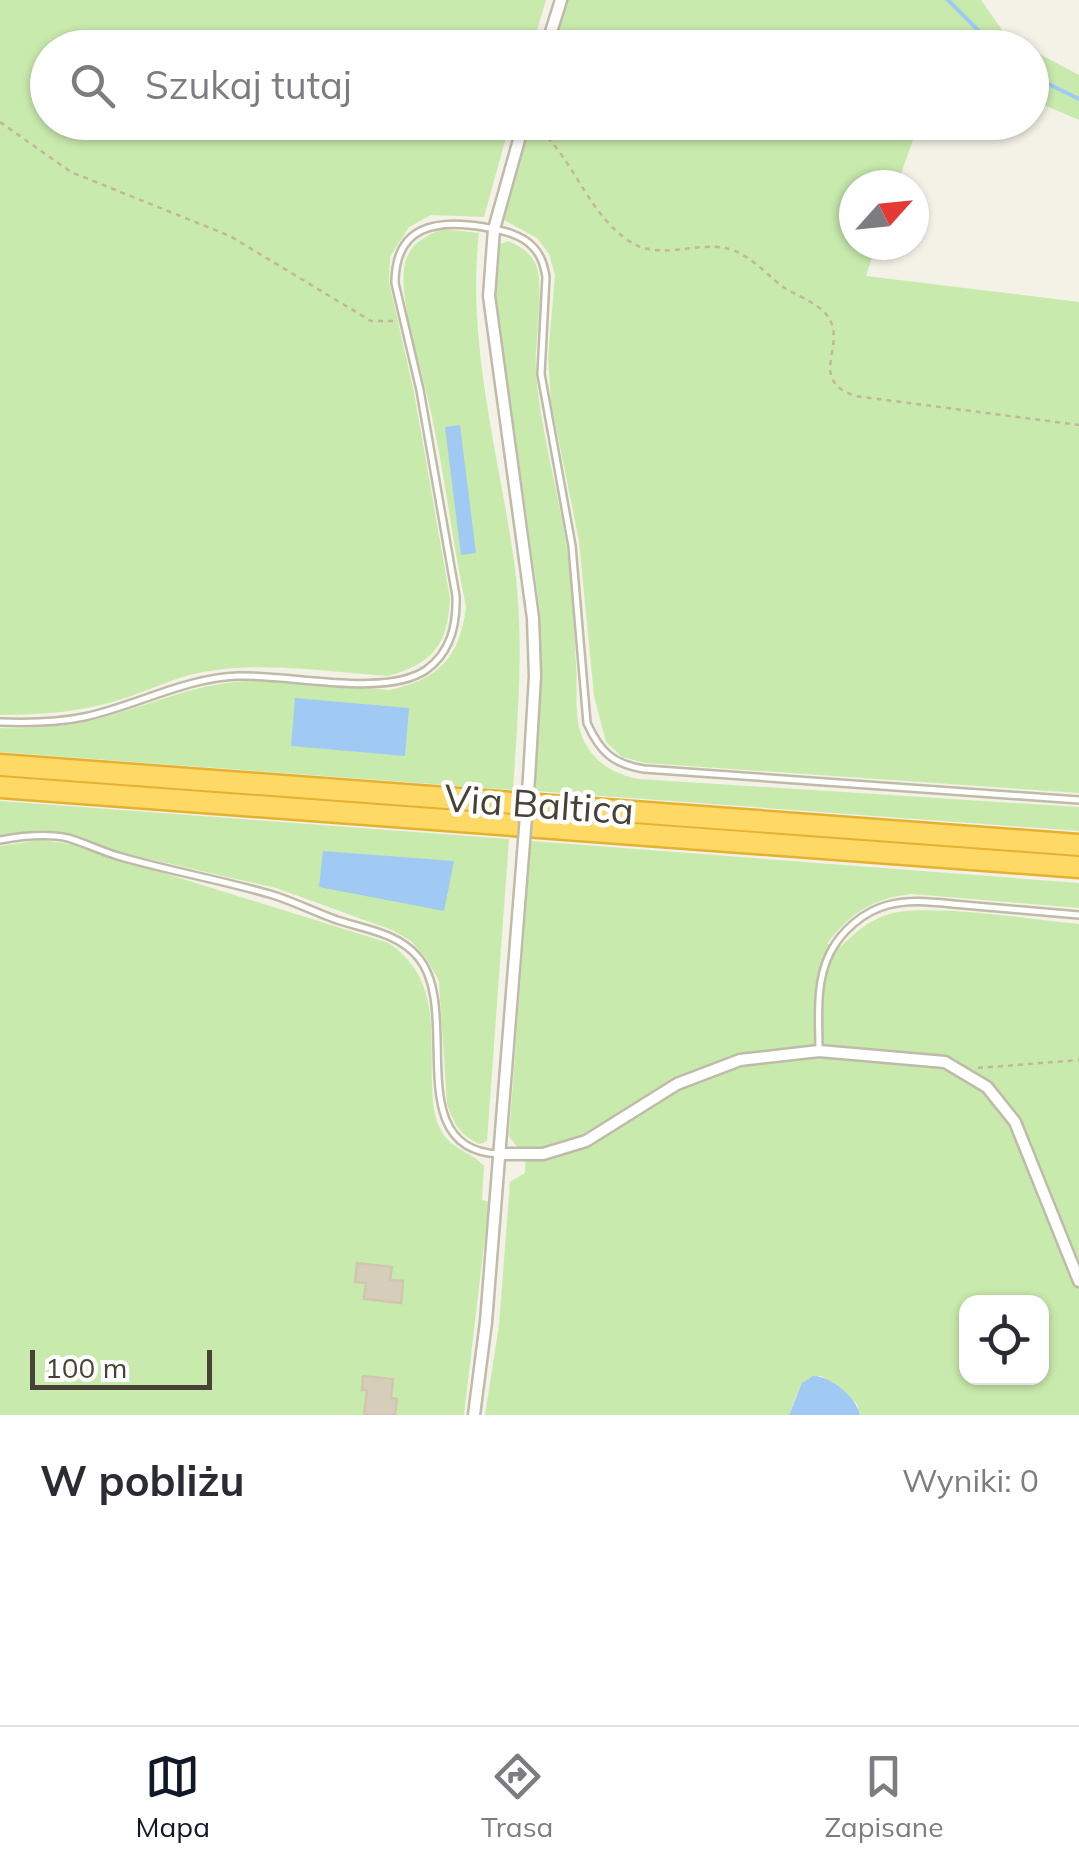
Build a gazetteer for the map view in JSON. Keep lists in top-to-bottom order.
{
  "streets": {
    "highway": ["Via Baltica"]
  },
  "scale_bar": "100 m",
  "north": "top right",
  "page": {
    "search": "Szukaj tutaj",
    "scale": "100 m",
    "heading": ["W pobliżu", "Wyniki: 0"],
    "nav": ["Mapa", "Trasa", "Zapisane"]
  }
}
